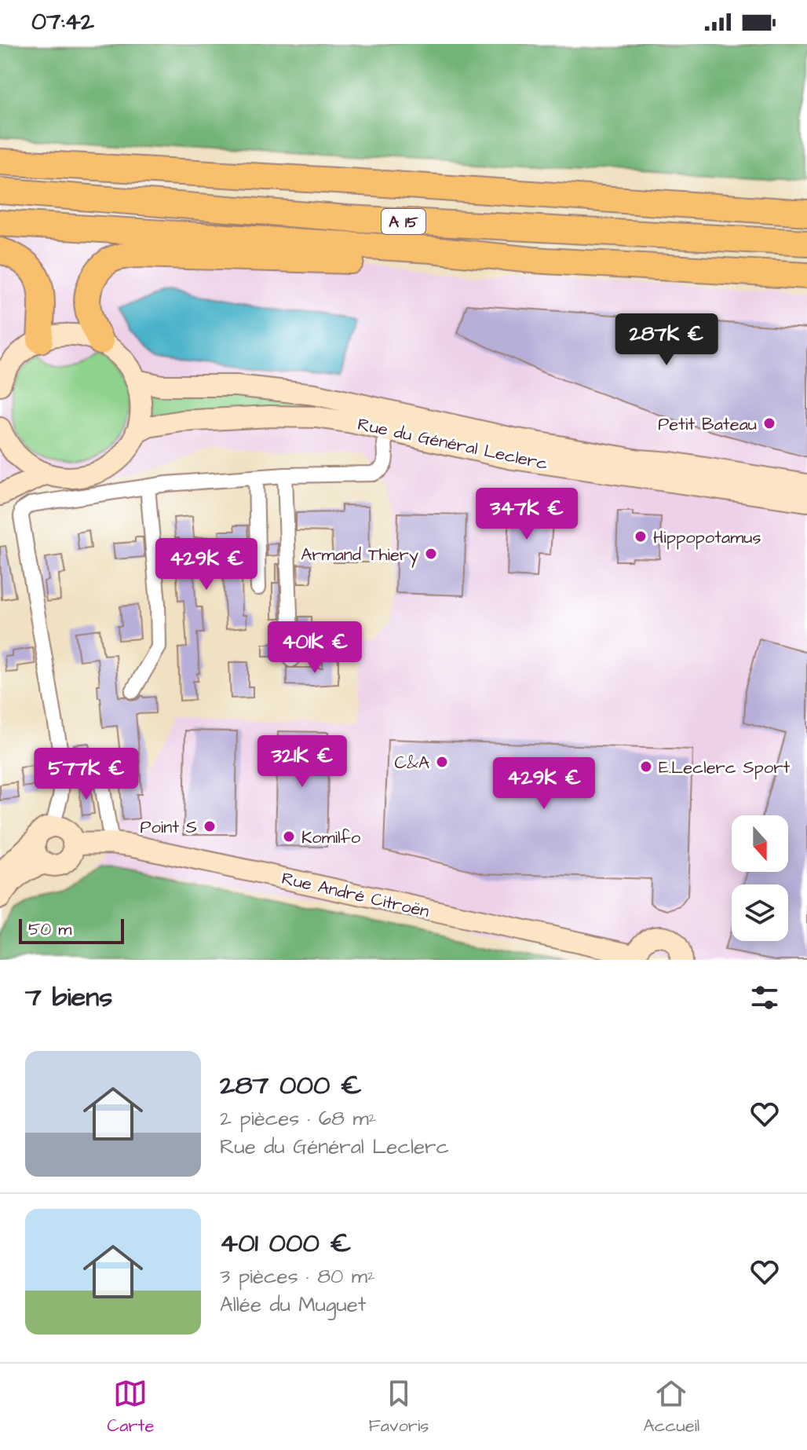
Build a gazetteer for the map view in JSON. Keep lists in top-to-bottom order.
{
  "streets": {
    "highway": ["A 15"],
    "main road": ["Rue du Général Leclerc", "Rue André Citroën"]
  },
  "places": [
    "Petit Bateau",
    "Hippopotamus",
    "Armand Thiery",
    "C&A",
    "E.Leclerc Sport",
    "Point S",
    "Komilfo"
  ],
  "scale_bar": "50 m",
  "north": "bottom",
  "page": {
    "status": "07:42",
    "price": [
      "287K €",
      "347K €",
      "429K €",
      "401K €",
      "321K €",
      "577K €",
      "429K €"
    ],
    "scale": "50 m",
    "heading": "7 biens",
    "list": [
      {
        "name": "287 000 €",
        "note": "2 pièces · 68 m² · Rue du Général Leclerc"
      },
      {
        "name": "401 000 €",
        "note": "3 pièces · 80 m² · Allée du Muguet"
      }
    ],
    "tabs": ["Carte", "Favoris", "Accueil"]
  }
}
